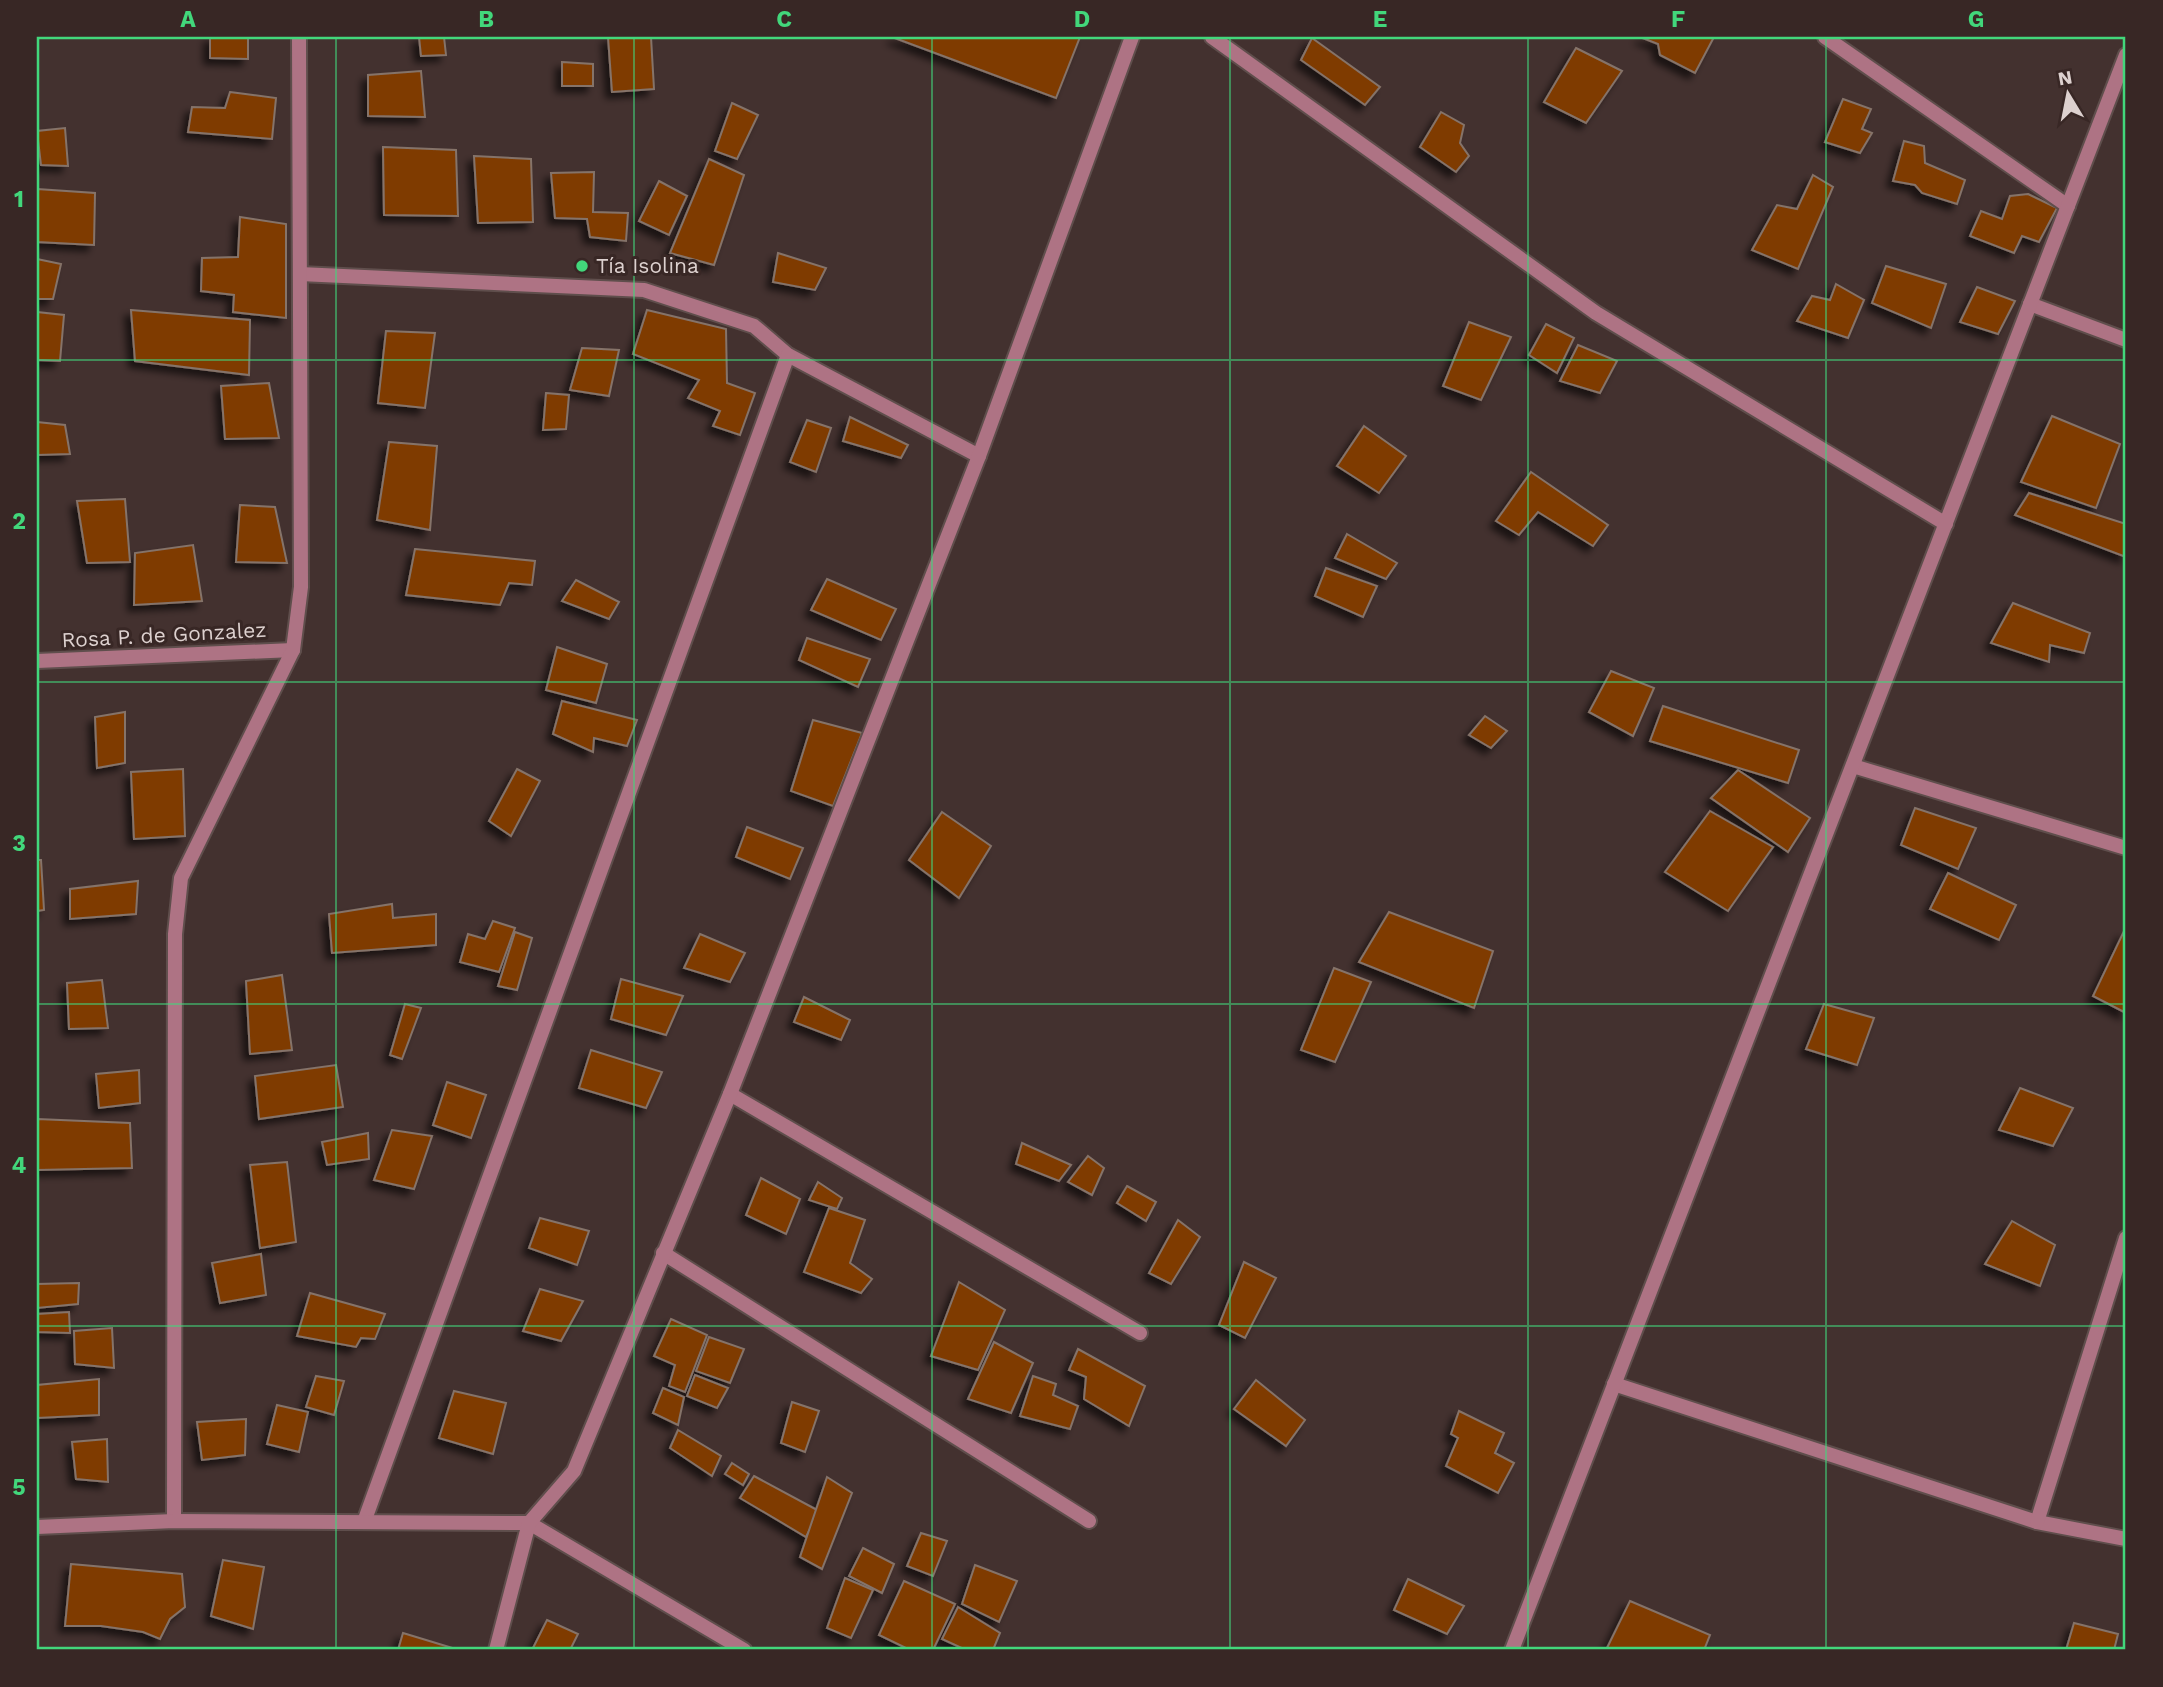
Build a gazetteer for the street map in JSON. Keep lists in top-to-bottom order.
{
  "streets": {
    "street": ["Rosa P. de Gonzalez"]
  },
  "places": ["Tía Isolina"],
  "north": "top",
  "grid": {
    "columns": [
      "A",
      "B",
      "C",
      "D",
      "E",
      "F",
      "G"
    ],
    "rows": [
      "1",
      "2",
      "3",
      "4",
      "5"
    ]
  }
}
